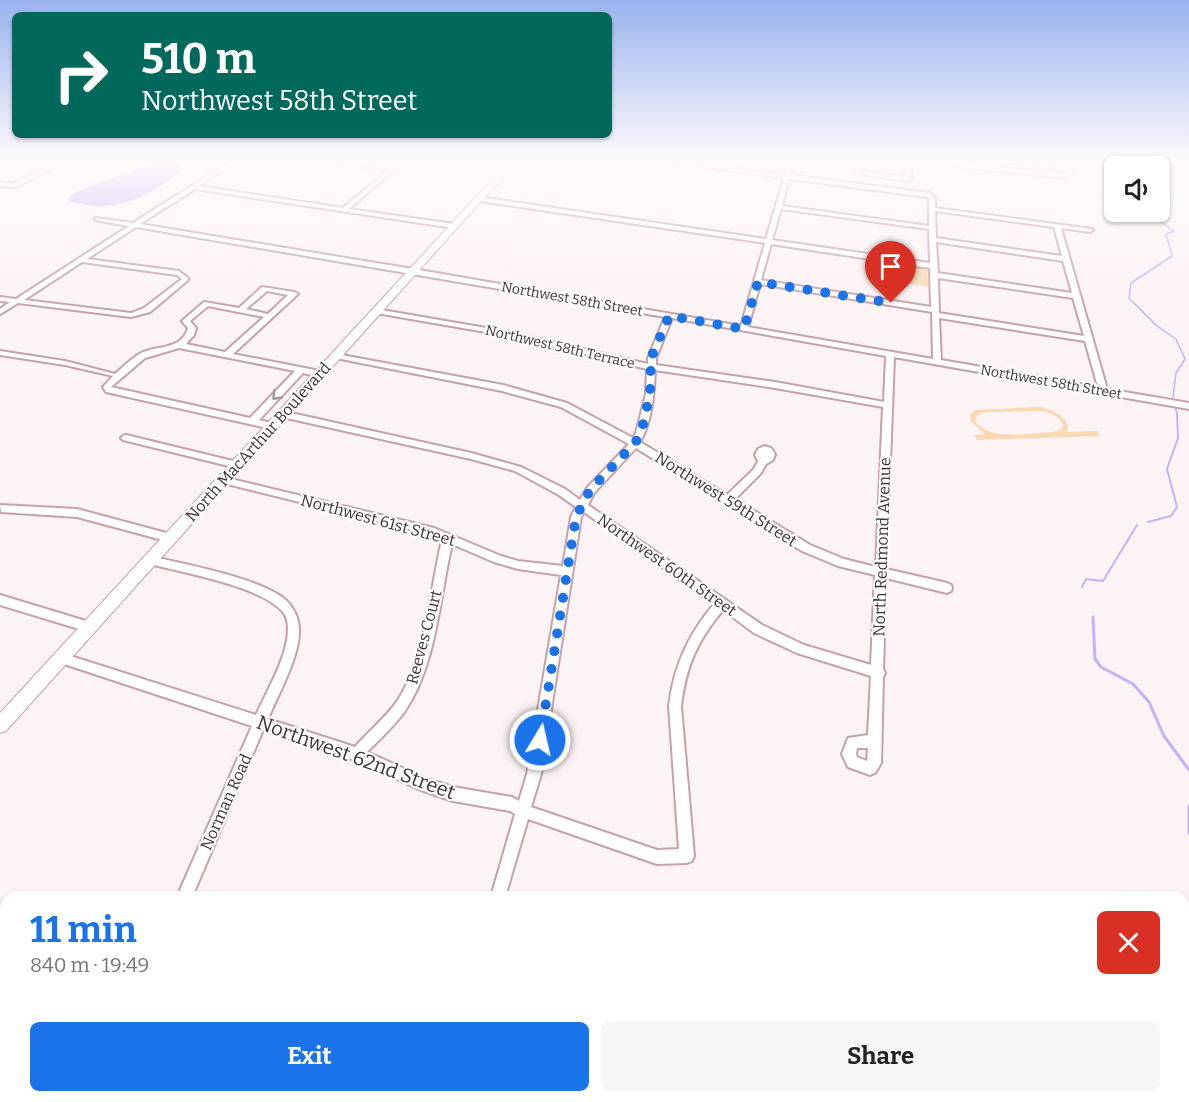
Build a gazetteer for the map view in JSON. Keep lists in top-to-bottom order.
{
  "streets": {
    "main road": ["North MacArthur Boulevard"],
    "street": [
      "Northwest 58th Street",
      "Northwest 58th Terrace",
      "Northwest 59th Street",
      "Northwest 61st Street",
      "North Redmond Avenue",
      "Northwest 60th Street",
      "Reeves Court",
      "Northwest 62nd Street",
      "Norman Road"
    ]
  },
  "crossings": [
    ["Northwest 58th Street", "North MacArthur Boulevard"],
    ["Northwest 58th Street", "North Redmond Avenue"],
    ["Northwest 58th Terrace", "North MacArthur Boulevard"],
    ["Northwest 58th Terrace", "North Redmond Avenue"],
    ["North MacArthur Boulevard", "Northwest 59th Street"],
    ["North MacArthur Boulevard", "Northwest 61st Street"],
    ["North MacArthur Boulevard", "Northwest 60th Street"],
    ["North MacArthur Boulevard", "Northwest 62nd Street"],
    ["North MacArthur Boulevard", "Norman Road"],
    ["Northwest 59th Street", "North Redmond Avenue"],
    ["Northwest 61st Street", "Reeves Court"],
    ["North Redmond Avenue", "Northwest 60th Street"],
    ["Northwest 60th Street", "Northwest 62nd Street"],
    ["Reeves Court", "Northwest 62nd Street"],
    ["Northwest 62nd Street", "Norman Road"]
  ],
  "page": {
    "turn": ["510 m", "Northwest 58th Street"],
    "heading": ["11 min", "840 m · 19:49"],
    "buttons": ["Exit", "Share"]
  }
}
